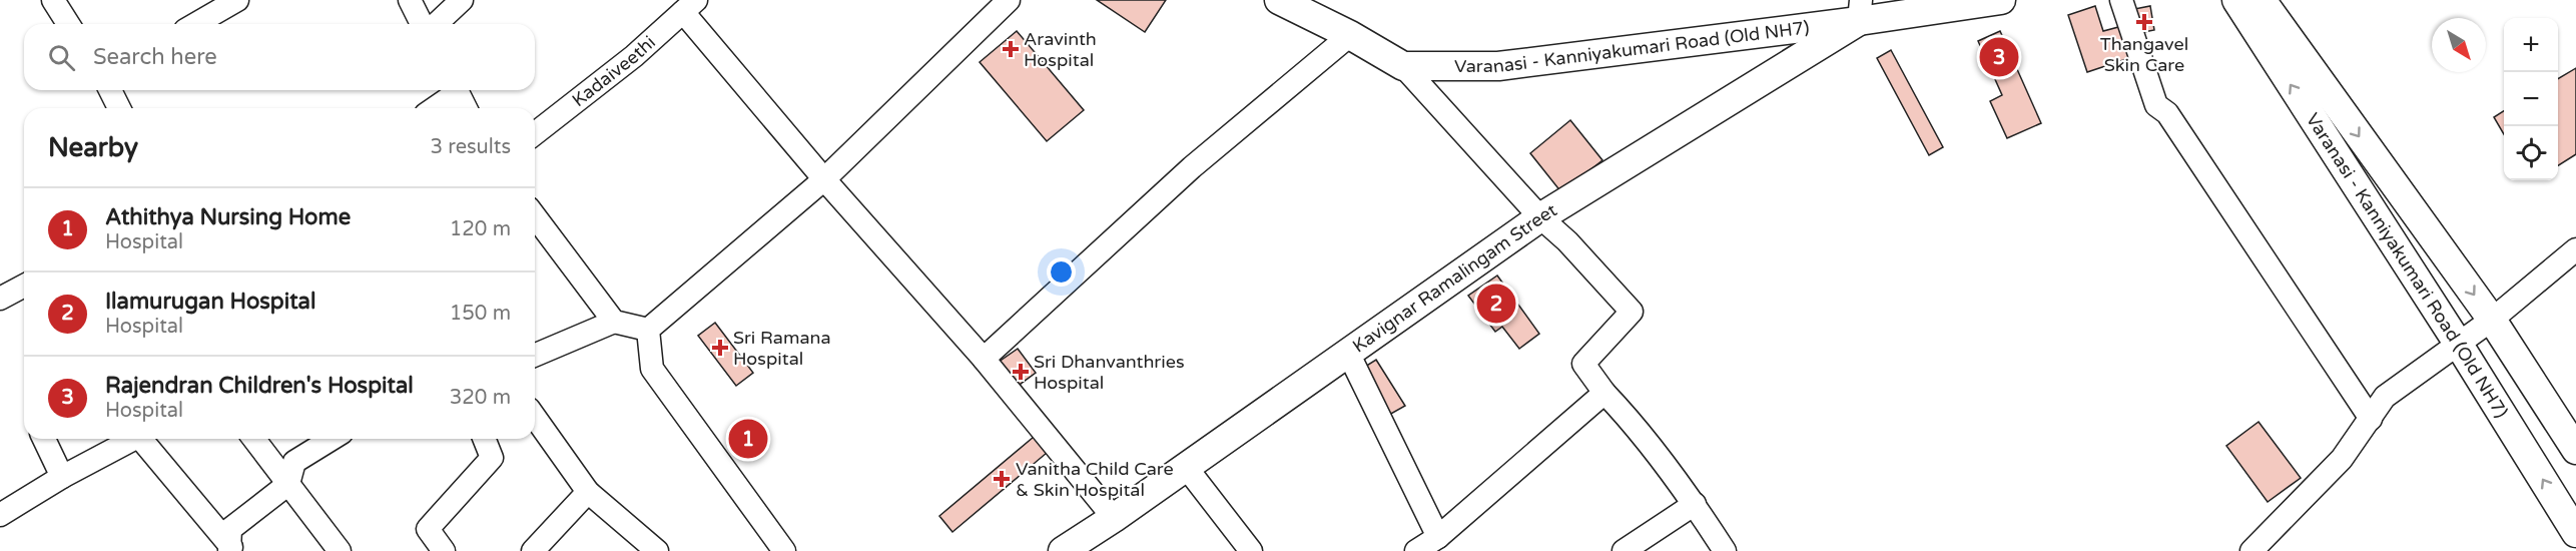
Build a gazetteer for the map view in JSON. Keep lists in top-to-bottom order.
{
  "streets": {
    "main road": ["Varanasi - Kanniyakumari Road (Old NH7)", "Kavignar Ramalingam Street"],
    "street": ["Kadaiveethi"]
  },
  "crossings": [
    ["Varanasi - Kanniyakumari Road (Old NH7)", "Kavignar Ramalingam Street"]
  ],
  "places": {
    "health": [
      "Thangavel Skin Care",
      "Aravinth Hospital",
      "Sri Ramana Hospital",
      "Sri Dhanvanthries Hospital",
      "Vanitha Child Care & Skin Hospital"
    ]
  },
  "north": "bottom right",
  "page": {
    "map_buttons": ["+", "−"],
    "search": "Search here",
    "pins": ["3", "2", "1"],
    "heading": ["Nearby", "3 results"],
    "list": [
      {
        "mark": "1",
        "name": "Athithya Nursing Home",
        "note": "Hospital",
        "value": "120 m"
      },
      {
        "mark": "2",
        "name": "Ilamurugan Hospital",
        "note": "Hospital",
        "value": "150 m"
      },
      {
        "mark": "3",
        "name": "Rajendran Children's Hospital",
        "note": "Hospital",
        "value": "320 m"
      }
    ]
  }
}
